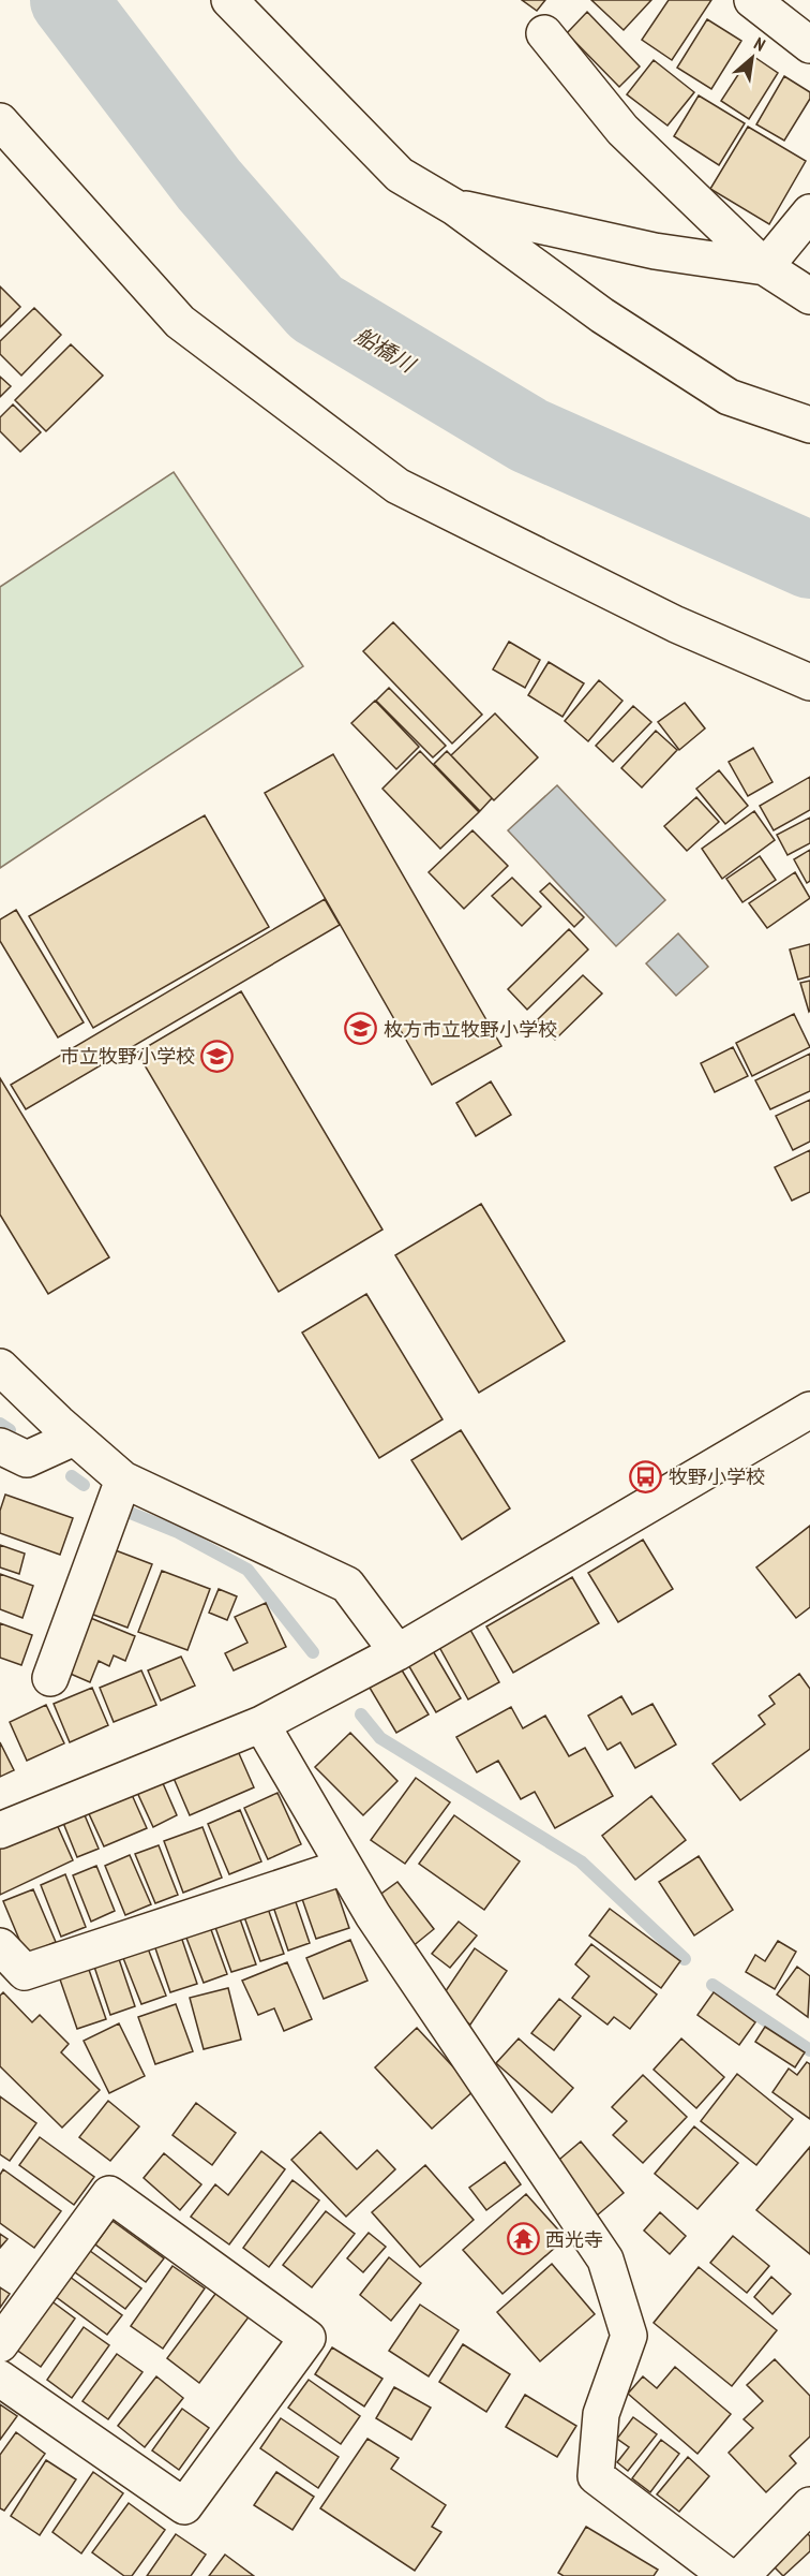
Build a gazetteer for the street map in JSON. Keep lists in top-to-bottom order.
{
  "water": ["船橋川"],
  "places": {
    "school or university": ["枚方市立牧野小学校", "市立牧野小学校"],
    "bus stop": ["牧野小学校"],
    "temple": ["西光寺"]
  },
  "north": "top right"
}
